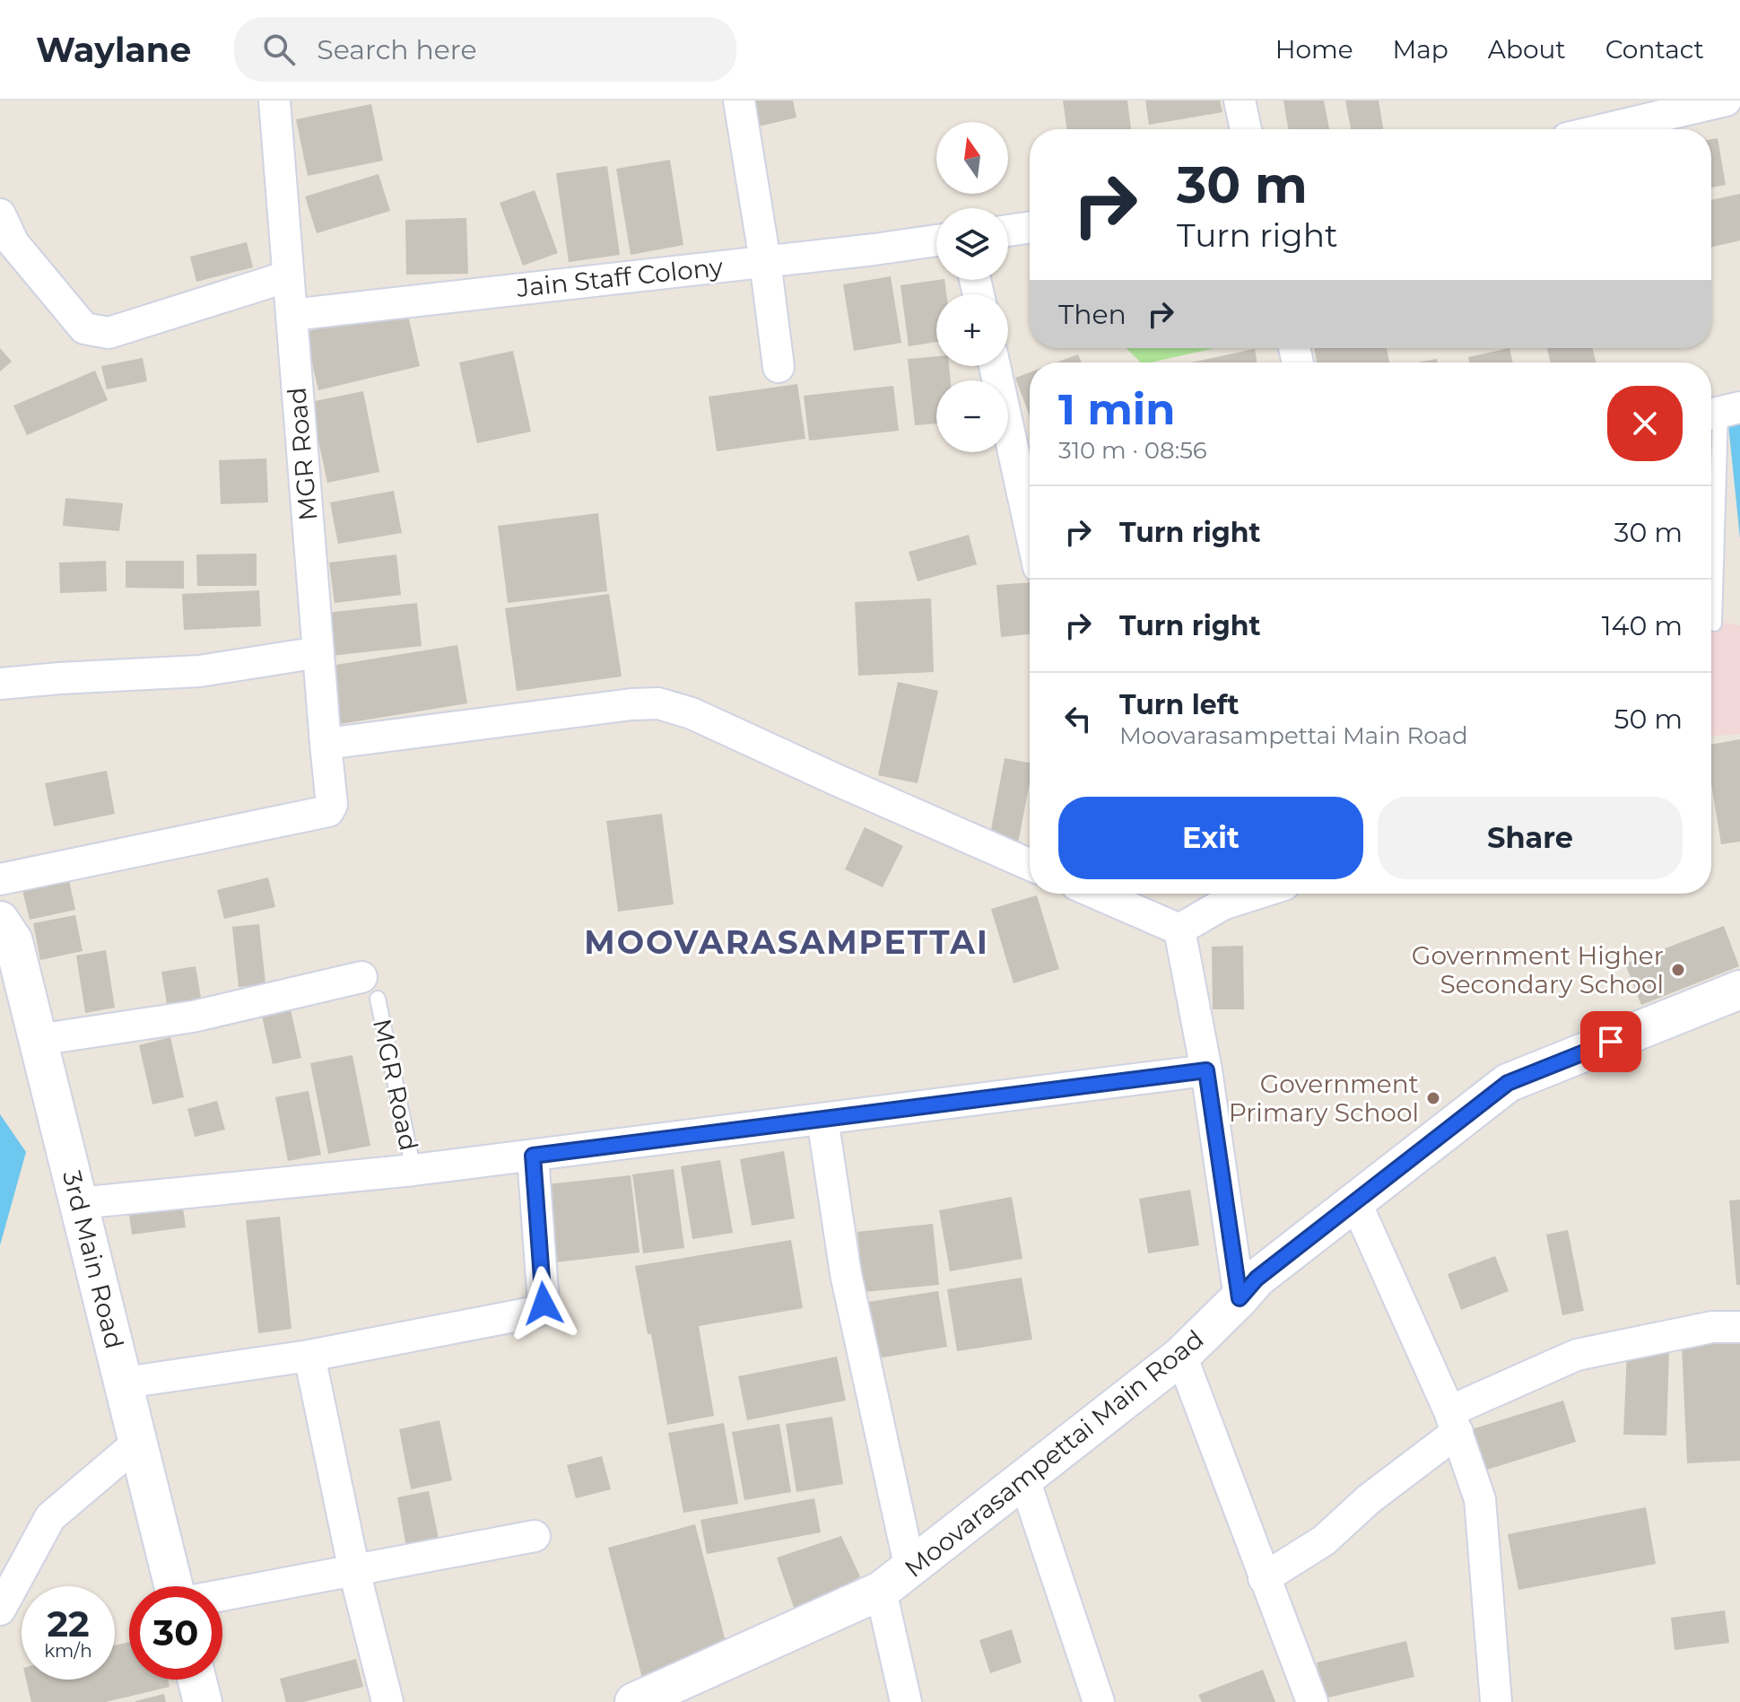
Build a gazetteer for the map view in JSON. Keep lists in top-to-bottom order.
{
  "streets": {
    "street": [
      "Jain Staff Colony",
      "MGR Road",
      "3rd Main Road",
      "Moovarasampettai Main Road"
    ]
  },
  "crossings": [
    ["Jain Staff Colony", "MGR Road"]
  ],
  "districts": ["MOOVARASAMPETTAI"],
  "places": ["Government Higher Secondary School", "Government Primary School"],
  "north": "top",
  "page": {
    "header": "Waylane",
    "search": "Search here",
    "nav": [
      "Home",
      "Map",
      "About",
      "Contact"
    ],
    "map_buttons": ["+", "−"],
    "turn": ["30 m", "Turn right"],
    "then": "Then",
    "heading": ["1 min", "310 m · 08:56"],
    "list": [
      {
        "name": "Turn right",
        "value": "30 m"
      },
      {
        "name": "Turn right",
        "value": "140 m"
      },
      {
        "name": "Turn left",
        "note": "Moovarasampettai Main Road",
        "value": "50 m"
      }
    ],
    "buttons": ["Exit", "Share"],
    "speed": "22 km/h",
    "limit": "30"
  }
}
